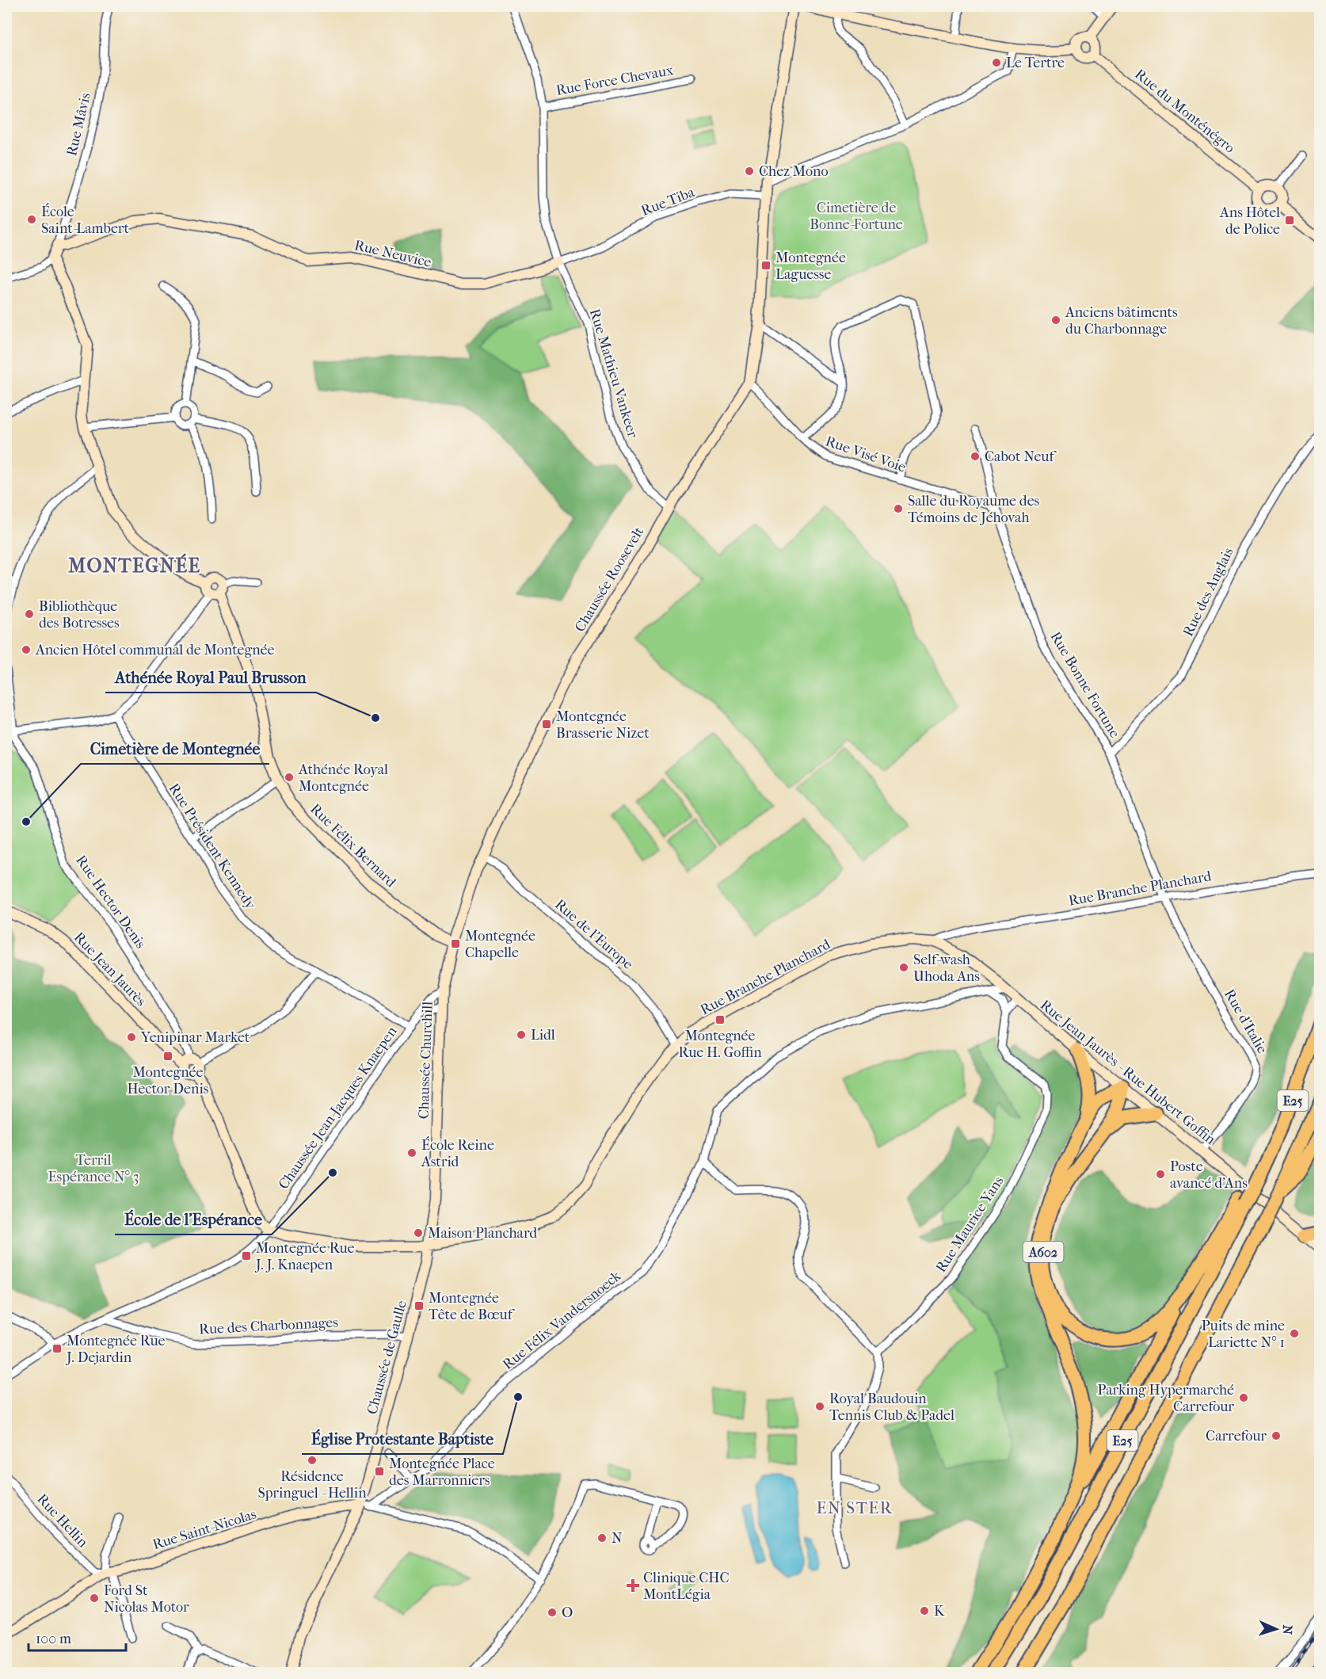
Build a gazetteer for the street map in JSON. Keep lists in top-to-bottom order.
{
  "streets": {
    "highway": ["E25", "A602"],
    "street": [
      "Rue Force Chevaux",
      "Rue du Monténégro",
      "Rue Mâvis",
      "Rue Tiba",
      "Rue Neuvice",
      "Rue Mathieu Vankeer",
      "Rue Visé Voie",
      "Chaussée Roosevelt",
      "Rue des Anglais",
      "Rue Bonne Fortune",
      "Rue Félix Bernard",
      "Rue Président Kennedy",
      "Rue Branche Planchard",
      "Rue Hector Denis",
      "Rue de l'Europe",
      "Rue Jean Jaurès",
      "Rue d'Italie",
      "Chaussée Churchill",
      "Rue Jean Jaurès - Rue Hubert Goffin",
      "Chaussée Jean-Jacques Knaepen",
      "Rue Maurice Yans",
      "Rue Félix Vandersnoeck",
      "Rue des Charbonnages",
      "Chaussée de Gaulle",
      "Rue Hellin",
      "Rue Saint-Nicolas"
    ]
  },
  "crossings": [
    ["Rue Force Chevaux", "Rue Mathieu Vankeer"],
    ["Rue Mâvis", "Rue Neuvice"],
    ["Rue Tiba", "Rue Neuvice"],
    ["Rue Tiba", "Rue Mathieu Vankeer"],
    ["Rue Tiba", "Chaussée Roosevelt"],
    ["Rue Neuvice", "Rue Mathieu Vankeer"],
    ["Rue Mathieu Vankeer", "Chaussée Roosevelt"],
    ["Rue Visé Voie", "Chaussée Roosevelt"],
    ["Rue Visé Voie", "Rue Bonne Fortune"],
    ["Chaussée Roosevelt", "Rue Félix Bernard"],
    ["Chaussée Roosevelt", "Rue de l'Europe"],
    ["Chaussée Roosevelt", "Chaussée Churchill"],
    ["Chaussée Roosevelt", "Chaussée Jean-Jacques Knaepen"],
    ["Rue des Anglais", "Rue Bonne Fortune"],
    ["Rue Bonne Fortune", "Rue Branche Planchard"],
    ["Rue Bonne Fortune", "Rue d'Italie"],
    ["Rue Président Kennedy", "Chaussée Jean-Jacques Knaepen"],
    ["Rue Branche Planchard", "Rue de l'Europe"],
    ["Rue Branche Planchard", "Rue d'Italie"],
    ["Rue Branche Planchard", "Chaussée Churchill"],
    ["Rue Branche Planchard", "Chaussée Jean-Jacques Knaepen"],
    ["Rue Branche Planchard", "Chaussée de Gaulle"],
    ["Rue Hector Denis", "Rue Jean Jaurès"],
    ["Rue d'Italie", "Rue Jean Jaurès - Rue Hubert Goffin"],
    ["Chaussée Churchill", "Chaussée Jean-Jacques Knaepen"],
    ["Chaussée Churchill", "Chaussée de Gaulle"],
    ["Rue Jean Jaurès - Rue Hubert Goffin", "A602"],
    ["Rue Jean Jaurès - Rue Hubert Goffin", "Rue Félix Vandersnoeck"],
    ["E25", "A602"],
    ["Chaussée Jean-Jacques Knaepen", "Rue des Charbonnages"],
    ["Rue Félix Vandersnoeck", "Chaussée de Gaulle"],
    ["Rue Félix Vandersnoeck", "Rue Saint-Nicolas"],
    ["Rue des Charbonnages", "Chaussée de Gaulle"],
    ["Chaussée de Gaulle", "Rue Saint-Nicolas"],
    ["Rue Hellin", "Rue Saint-Nicolas"]
  ],
  "districts": ["MONTEGNÉE", "EN STER"],
  "parks": ["Cimetière de Bonne-Fortune", "Terril Espérance N° 3"],
  "places": {
    "other": [
      "Le Tertre",
      "Chez Mono",
      "École Saint-Lambert",
      "Anciens bâtiments du Charbonnage",
      "Cabot Neuf",
      "Salle du Royaume des Témoins de Jéhovah",
      "Bibliothèque des Botresses",
      "Ancien Hôtel communal de Montegnée",
      "Athénée Royal Paul Brusson",
      "Athénée Royal Montegnée",
      "Cimetière de Montegnée",
      "Self-wash Uhoda Ans",
      "Lidl",
      "Yenipinar Market",
      "École Reine Astrid",
      "École de l'Espérance",
      "Poste avancé d'Ans",
      "Maison Planchard",
      "Puits de mine Lariette N° 1",
      "Église Protestante Baptiste",
      "Parking Hypermarché Carrefour",
      "Royal Baudouin Tennis Club & Padel",
      "Carrefour",
      "Résidence Springuel - Hellin",
      "N",
      "Ford St Nicolas Motor",
      "K",
      "O"
    ],
    "transit": [
      "Ans Hôtel de Police",
      "Montegnée Laguesse",
      "Montegnée Brasserie Nizet",
      "Montegnée Chapelle",
      "Montegnée Rue H. Goffin",
      "Montegnée Hector Denis",
      "Montegnée Rue J. J. Knaepen",
      "Montegnée Tête de Bœuf",
      "Montegnée Rue J. Dejardin",
      "Montegnée Place des Marronniers"
    ],
    "health": ["Clinique CHC MontLégia"]
  },
  "scale_bar": "100 m",
  "north": "right"
}
